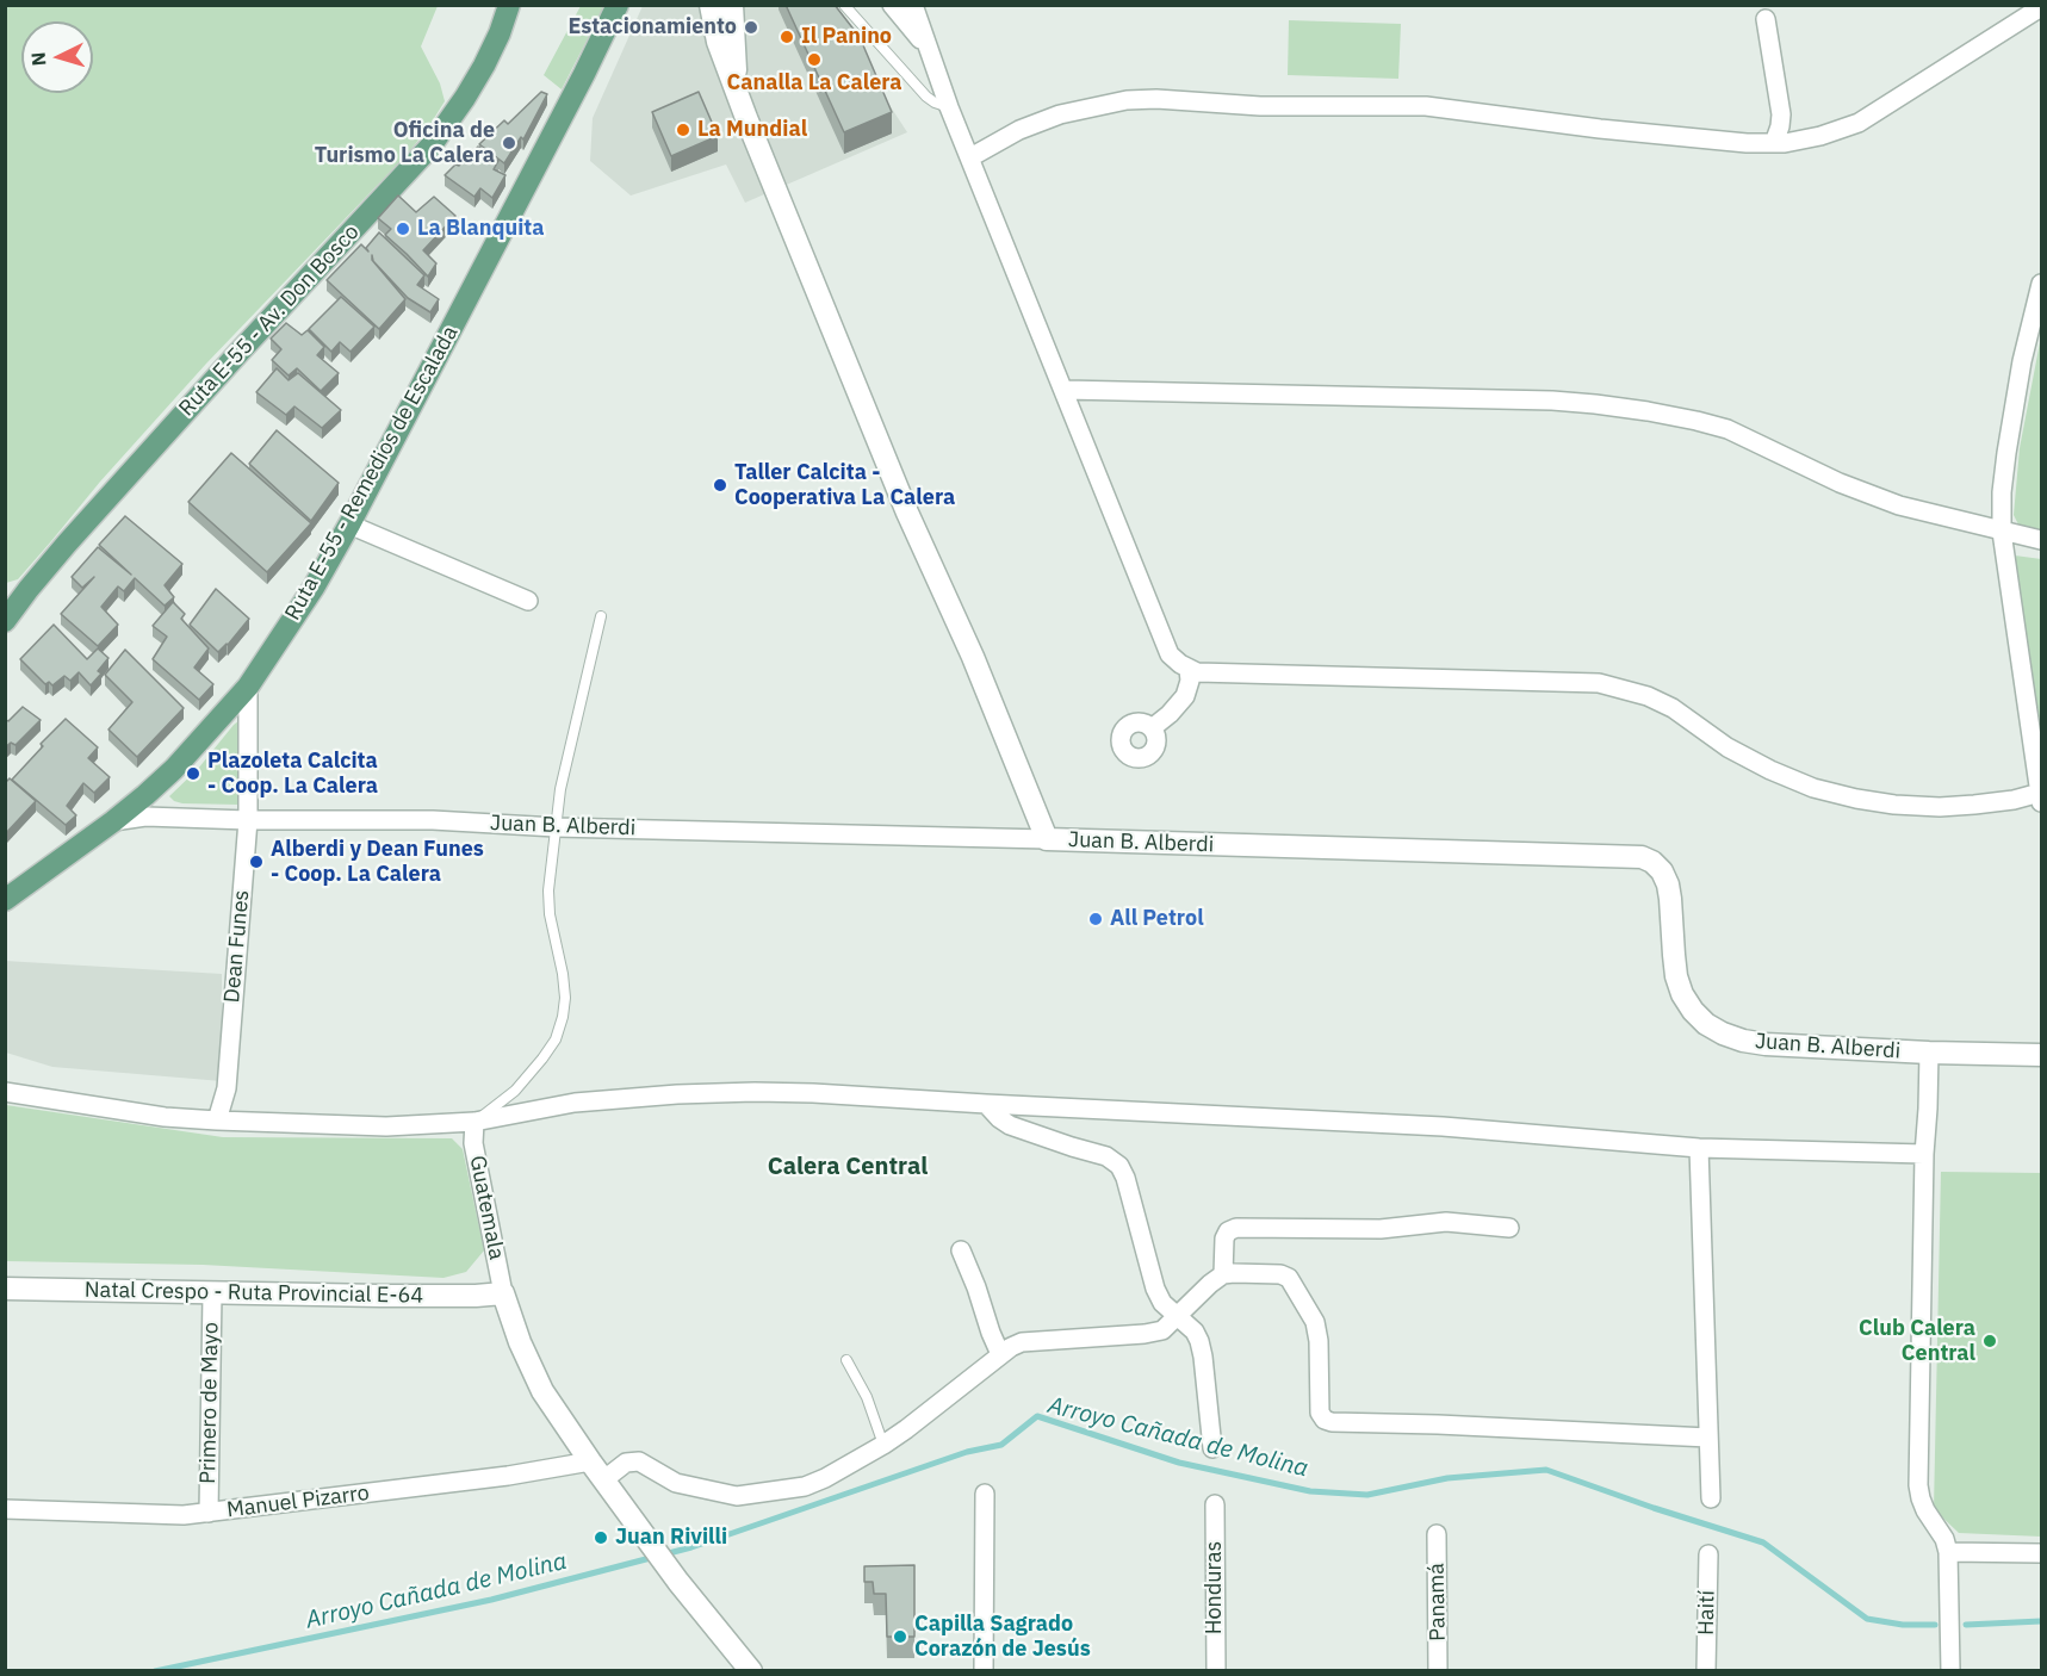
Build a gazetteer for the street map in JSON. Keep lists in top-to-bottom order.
{
  "streets": {
    "main road": ["Ruta E-55 - Av. Don Bosco", "Ruta E-55 - Remedios de Escalada"],
    "street": [
      "Juan B. Alberdi",
      "Dean Funes",
      "Guatemala",
      "Natal Crespo - Ruta Provincial E-64",
      "Primero de Mayo",
      "Manuel Pizarro",
      "Honduras",
      "Panamá",
      "Haití"
    ]
  },
  "crossings": [
    ["Ruta E-55 - Remedios de Escalada", "Juan B. Alberdi"],
    ["Ruta E-55 - Remedios de Escalada", "Dean Funes"],
    ["Juan B. Alberdi", "Dean Funes"],
    ["Guatemala", "Natal Crespo - Ruta Provincial E-64"],
    ["Natal Crespo - Ruta Provincial E-64", "Primero de Mayo"],
    ["Primero de Mayo", "Manuel Pizarro"]
  ],
  "districts": ["Calera Central"],
  "water": ["Arroyo Cañada de Molina"],
  "places": [
    "Estacionamiento",
    "Il Panino",
    "Canalla La Calera",
    "La Mundial",
    "Oficina de Turismo La Calera",
    "La Blanquita",
    "Taller Calcita - Cooperativa La Calera",
    "Plazoleta Calcita - Coop. La Calera",
    "Alberdi y Dean Funes - Coop. La Calera",
    "All Petrol",
    "Club Calera Central",
    "Juan Rivilli",
    "Capilla Sagrado Corazón de Jesús"
  ],
  "north": "left"
}
